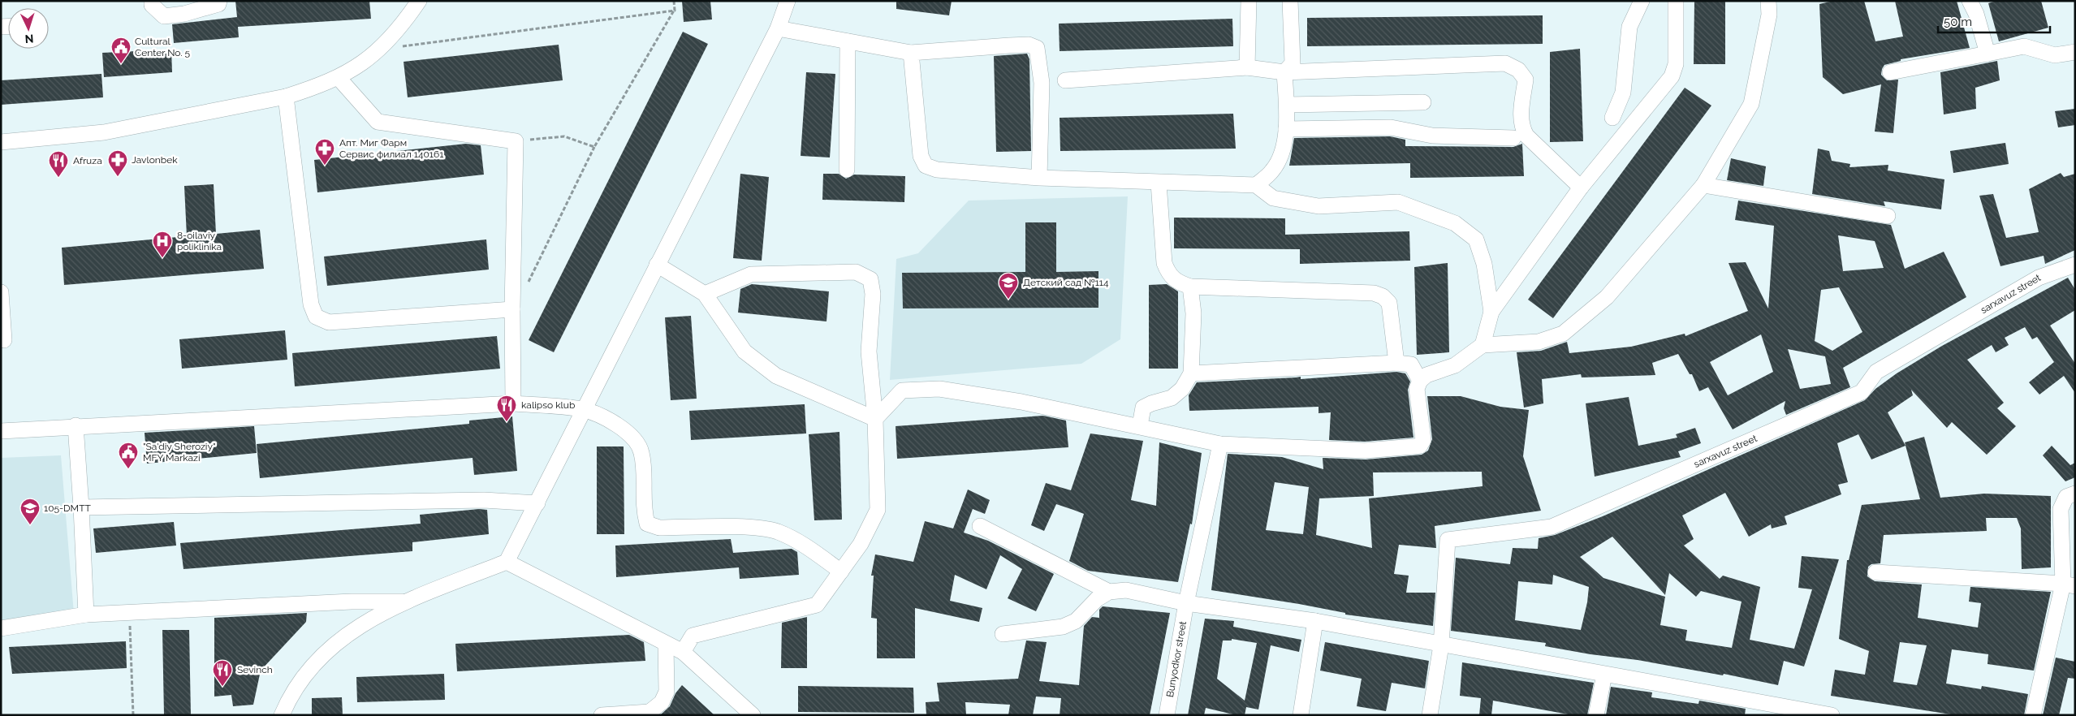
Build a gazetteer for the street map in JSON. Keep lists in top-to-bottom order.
{
  "streets": {
    "street": ["sarxavuz street", "Bunyodkor street"]
  },
  "places": {
    "public building": ["Cultural Center No. 5", "\"Sa'diy Sheroziy\" MFY Markazi"],
    "pharmacy": ["Апт. Миг Фарм Сервис филиал 140161", "Javlonbek"],
    "restaurant": ["Afruza", "kalipso klub", "Sevinch"],
    "hospital": ["8-oilaviy poliklinika"],
    "school or university": ["Детский сад №114", "105-DMTT"]
  },
  "scale_bar": "50 m",
  "north": "bottom"
}
